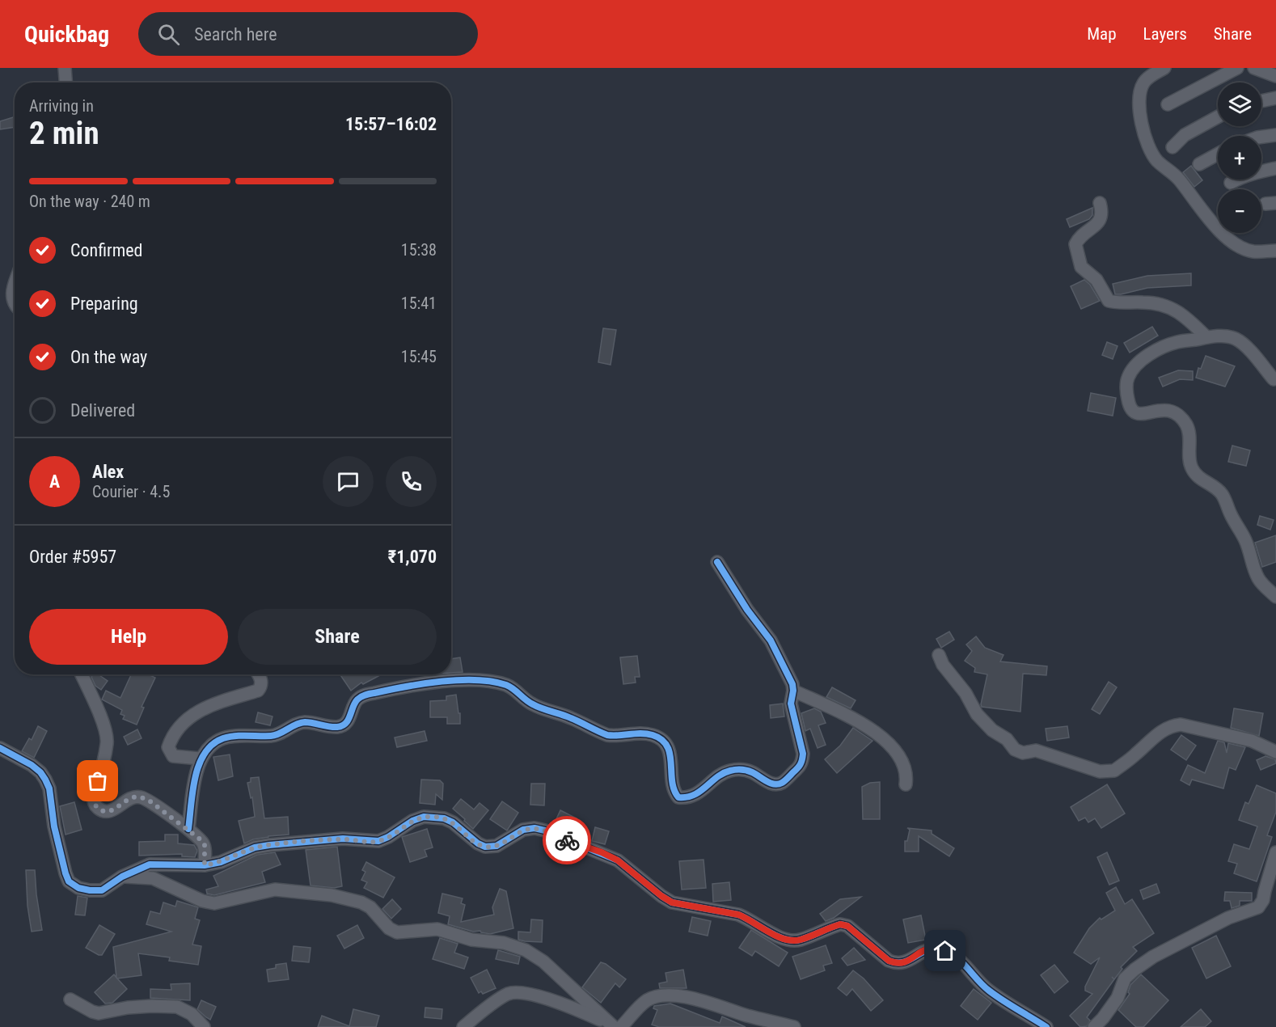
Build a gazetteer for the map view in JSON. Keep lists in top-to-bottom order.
{
  "page": {
    "header": "Quickbag",
    "search": "Search here",
    "nav": ["Map", "Layers", "Share"],
    "map_buttons": ["+", "−"],
    "heading": ["2 min", "Arriving in", "15:57–16:02"],
    "panel": [
      "Alex",
      "Courier · 4.5",
      "Order #5957",
      "₹1,070"
    ],
    "bar": "On the way · 240 m",
    "list": [
      ["Confirmed", "15:38"],
      ["Preparing", "15:41"],
      ["On the way", "15:45"],
      "Delivered"
    ],
    "round": "A",
    "buttons": ["Help", "Share"]
  }
}
